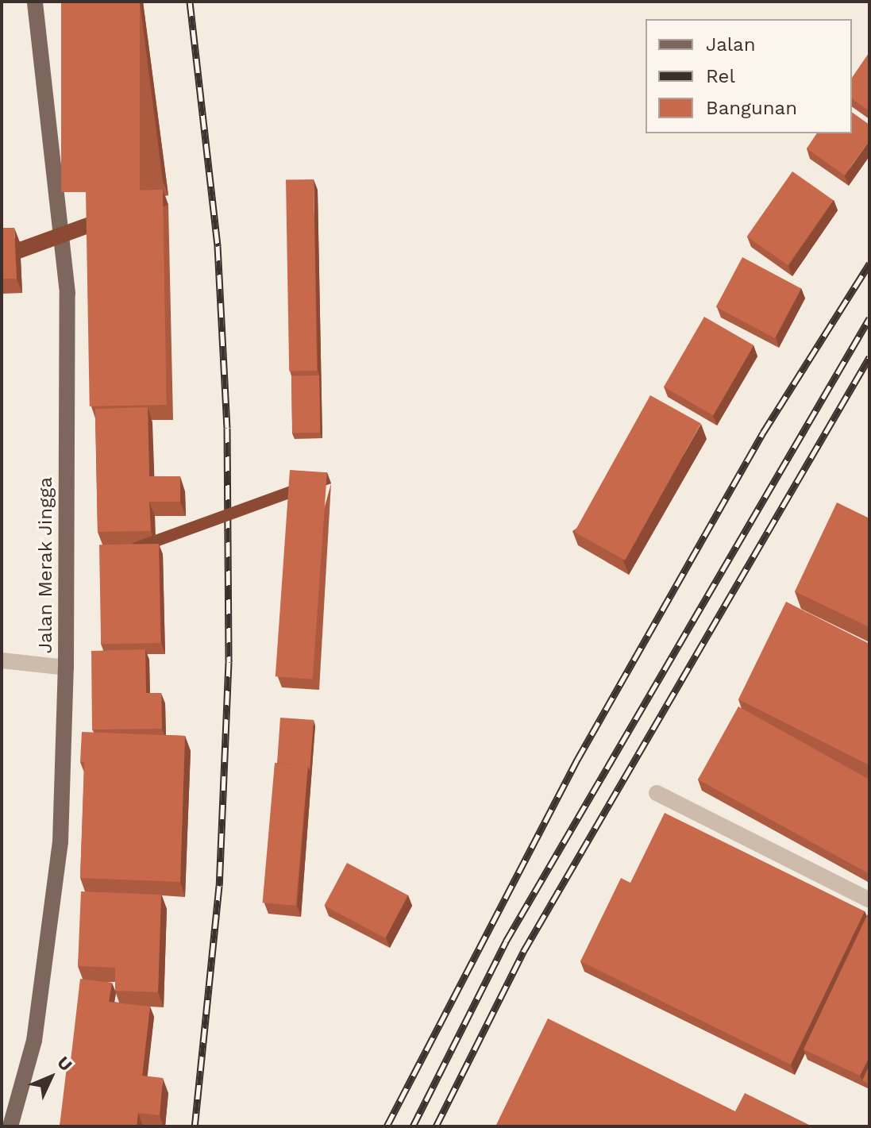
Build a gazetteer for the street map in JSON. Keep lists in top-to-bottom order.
{
  "streets": {
    "main road": ["Jalan Merak Jingga"]
  },
  "legend": ["Jalan", "Rel", "Bangunan"],
  "north": "top right"
}
